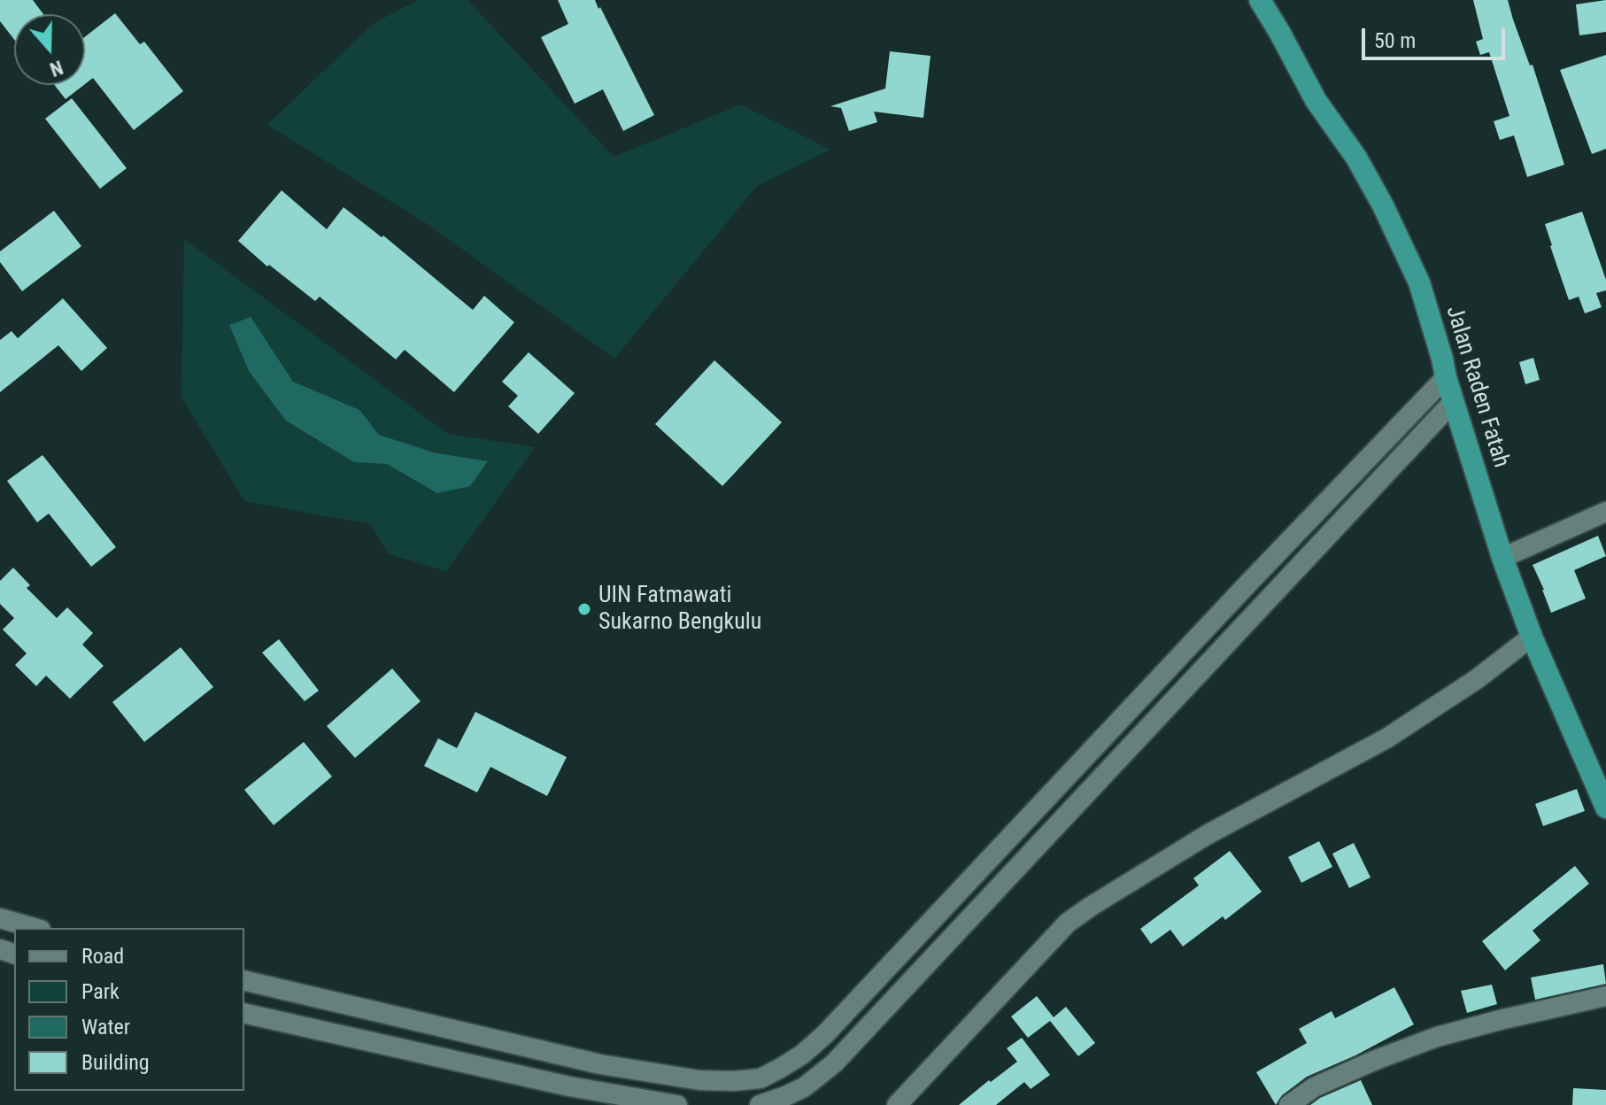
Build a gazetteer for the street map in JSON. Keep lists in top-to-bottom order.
{
  "streets": {
    "highway": ["Jalan Raden Fatah"]
  },
  "places": ["UIN Fatmawati Sukarno Bengkulu"],
  "legend": [
    "Road",
    "Park",
    "Water",
    "Building"
  ],
  "scale_bar": "50 m",
  "north": "bottom"
}
